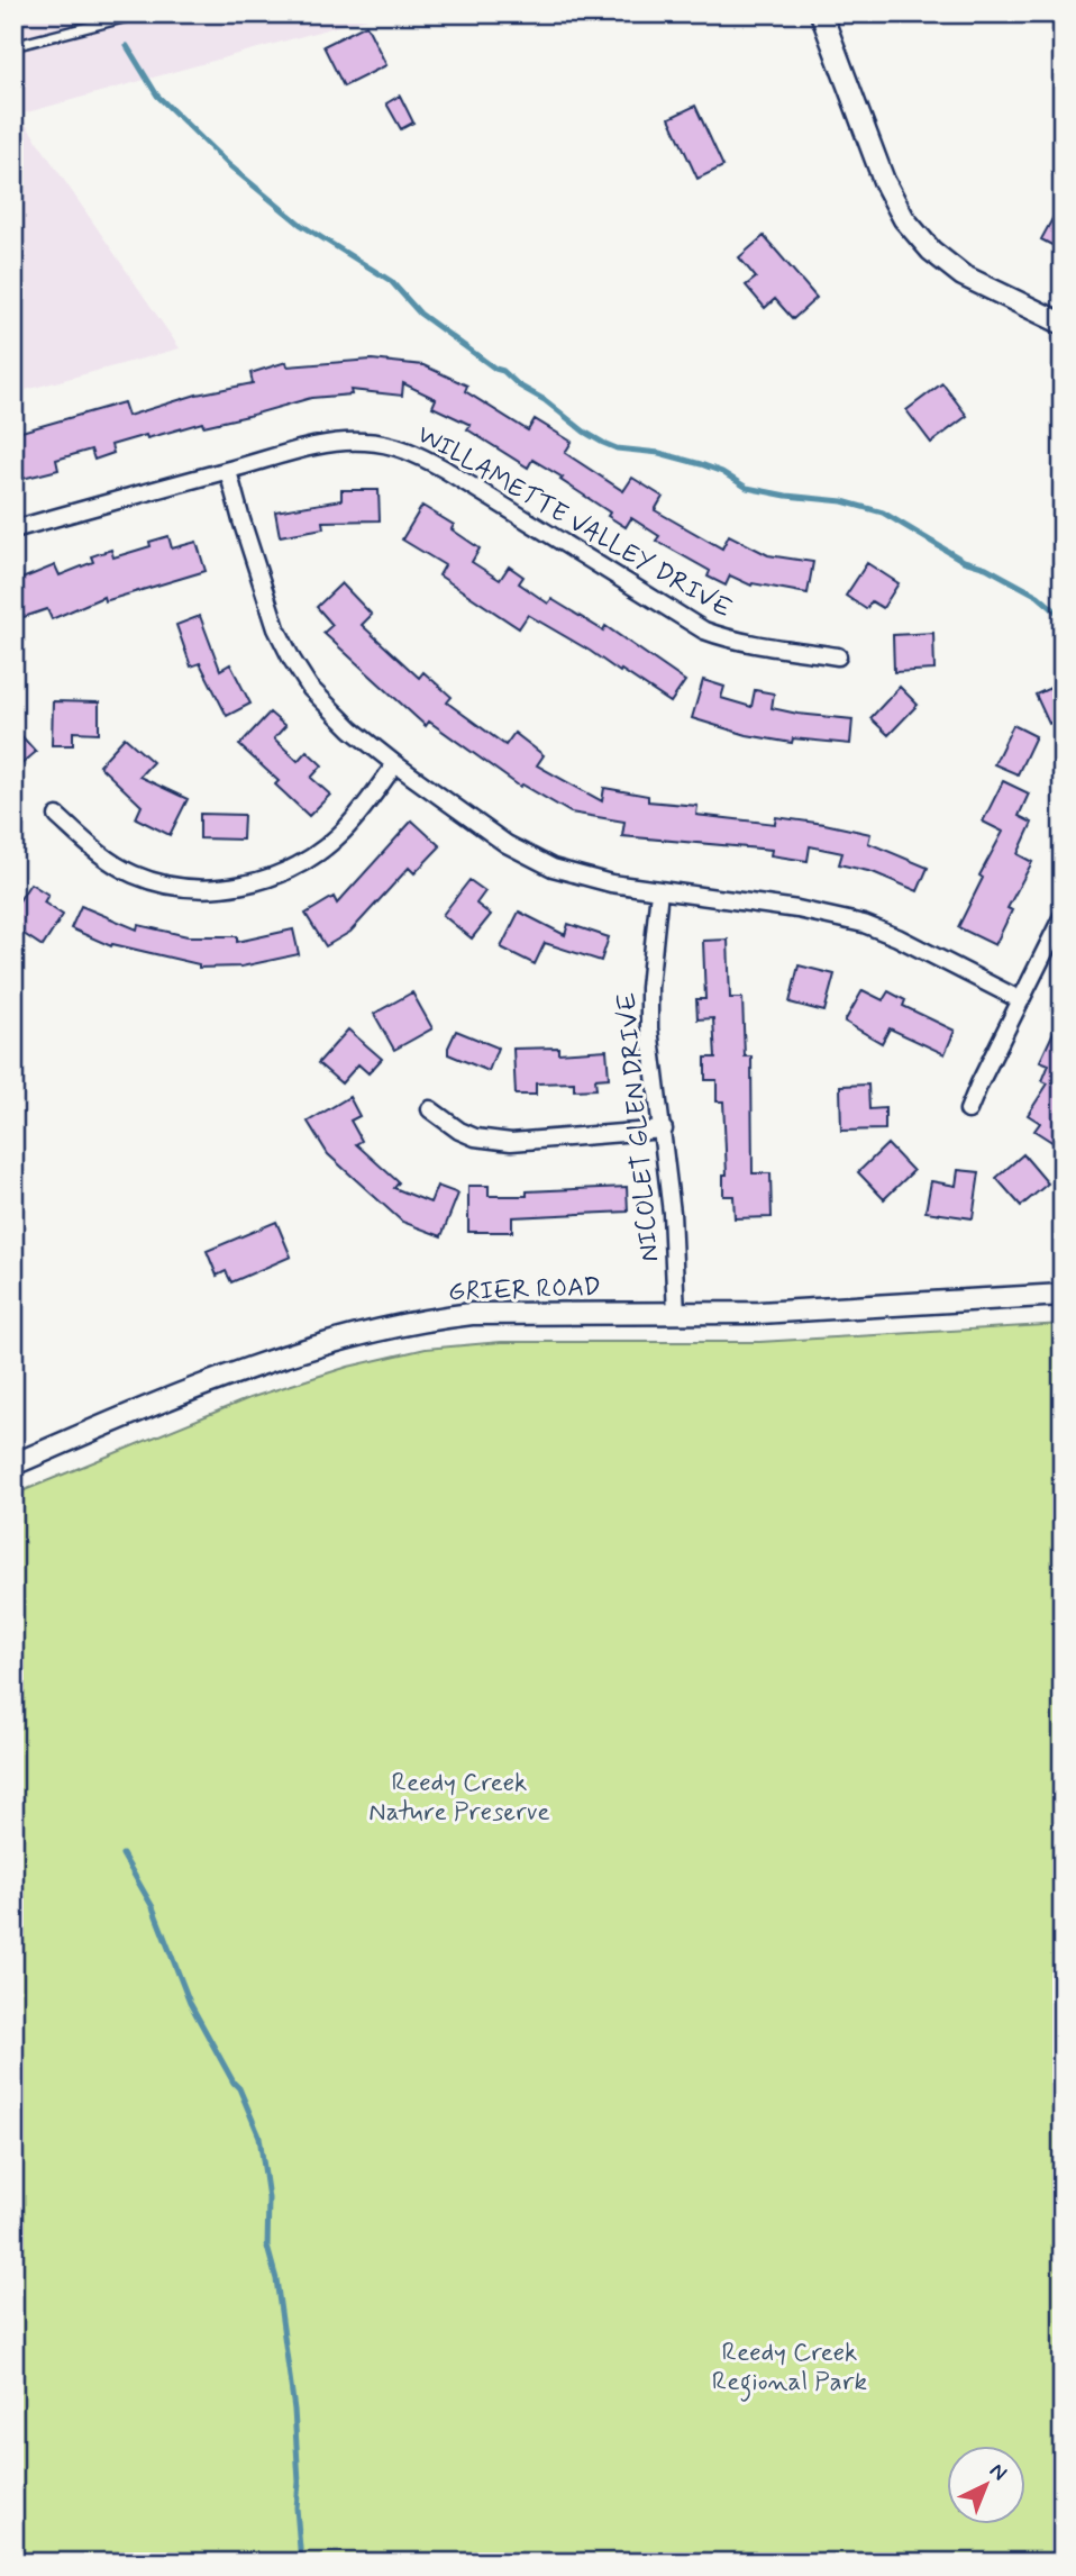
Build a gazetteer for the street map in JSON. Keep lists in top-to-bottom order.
{
  "streets": {
    "street": ["WILLAMETTE VALLEY DRIVE", "NICOLET GLEN DRIVE", "GRIER ROAD"]
  },
  "crossings": [
    ["NICOLET GLEN DRIVE", "GRIER ROAD"]
  ],
  "parks": ["Reedy Creek Nature Preserve", "Reedy Creek Regional Park"],
  "north": "top right"
}
